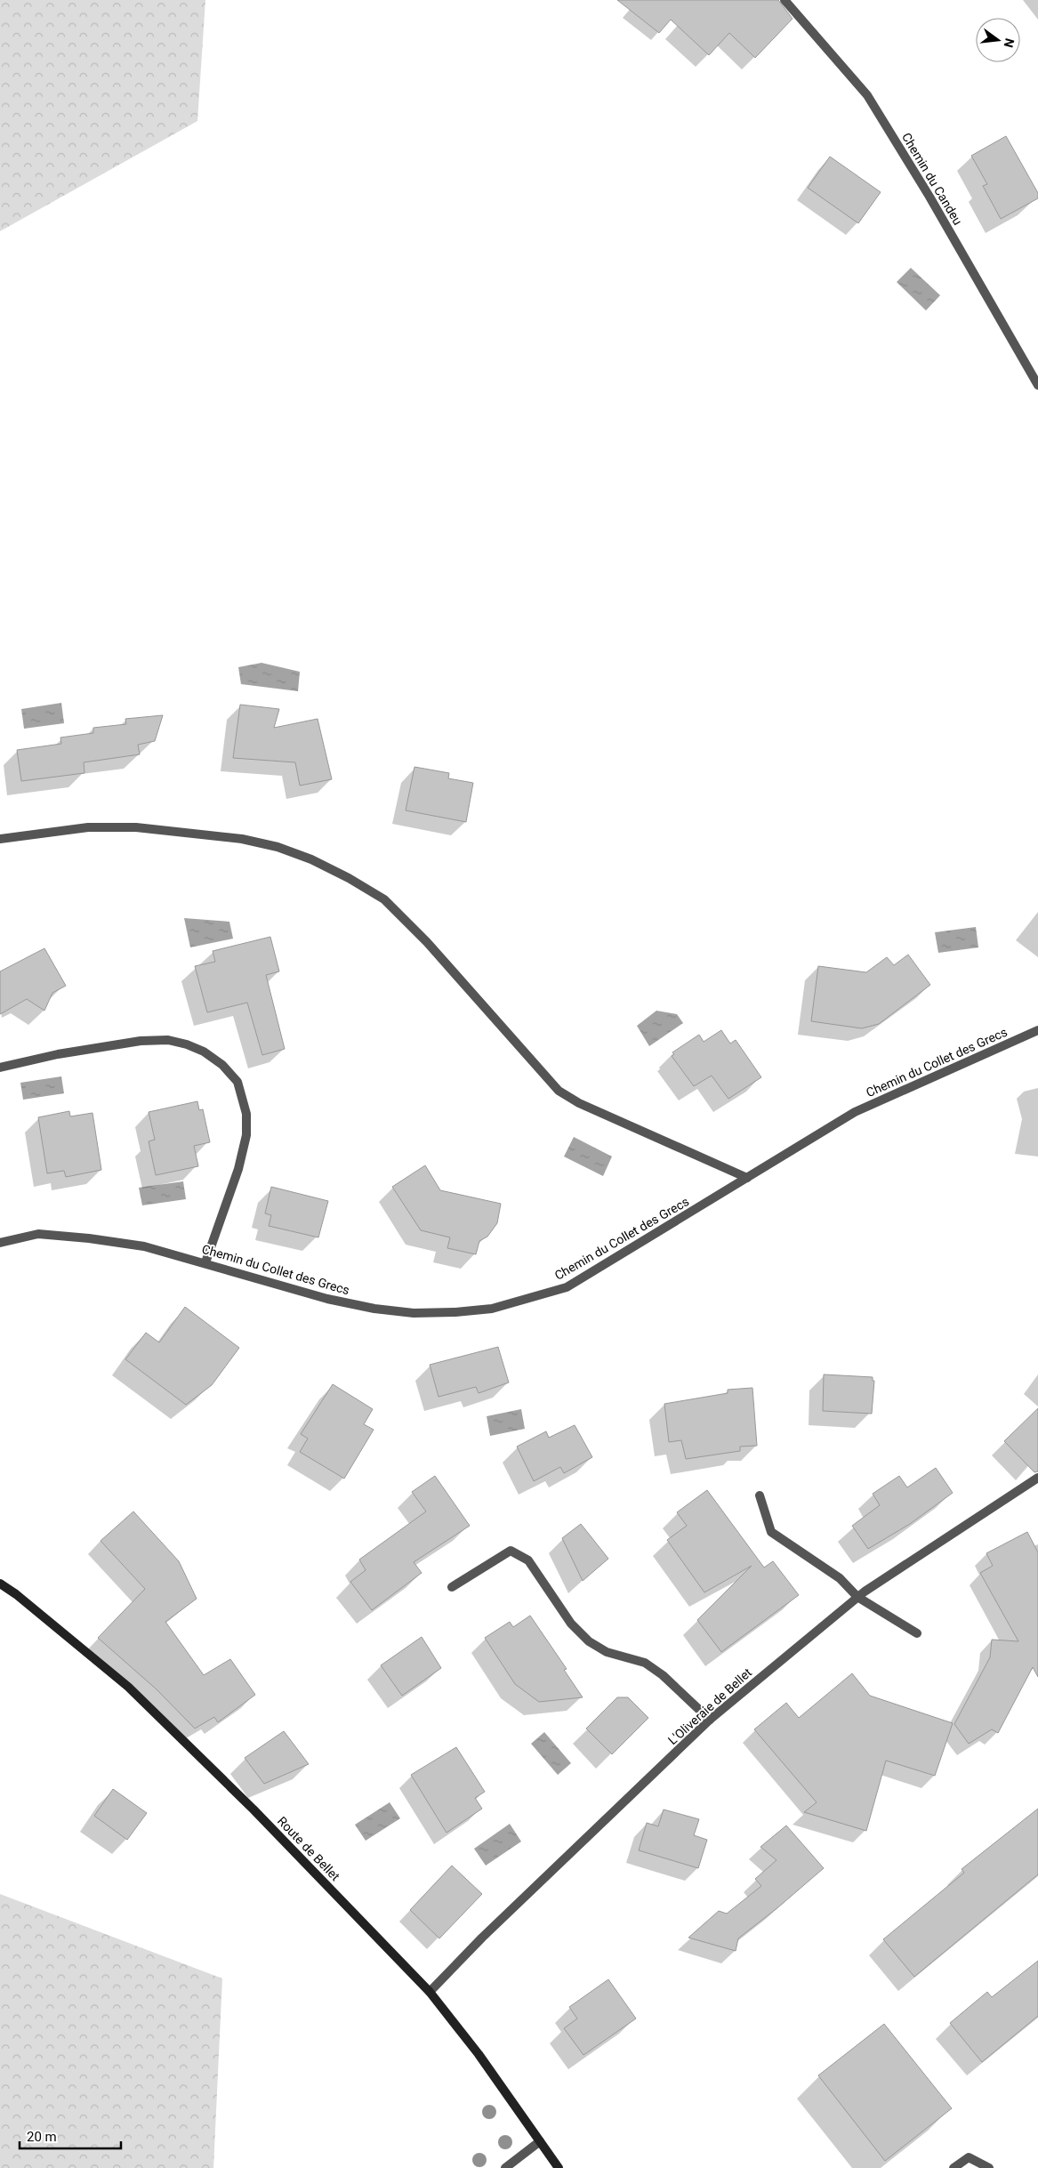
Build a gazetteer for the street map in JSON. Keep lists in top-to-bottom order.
{
  "streets": {
    "main road": ["Route de Bellet"],
    "street": ["Chemin du Candeu", "Chemin du Collet des Grecs", "L'Oliveraie de Bellet"]
  },
  "crossings": [
    ["L'Oliveraie de Bellet", "Route de Bellet"]
  ],
  "scale_bar": "20 m",
  "north": "right"
}
